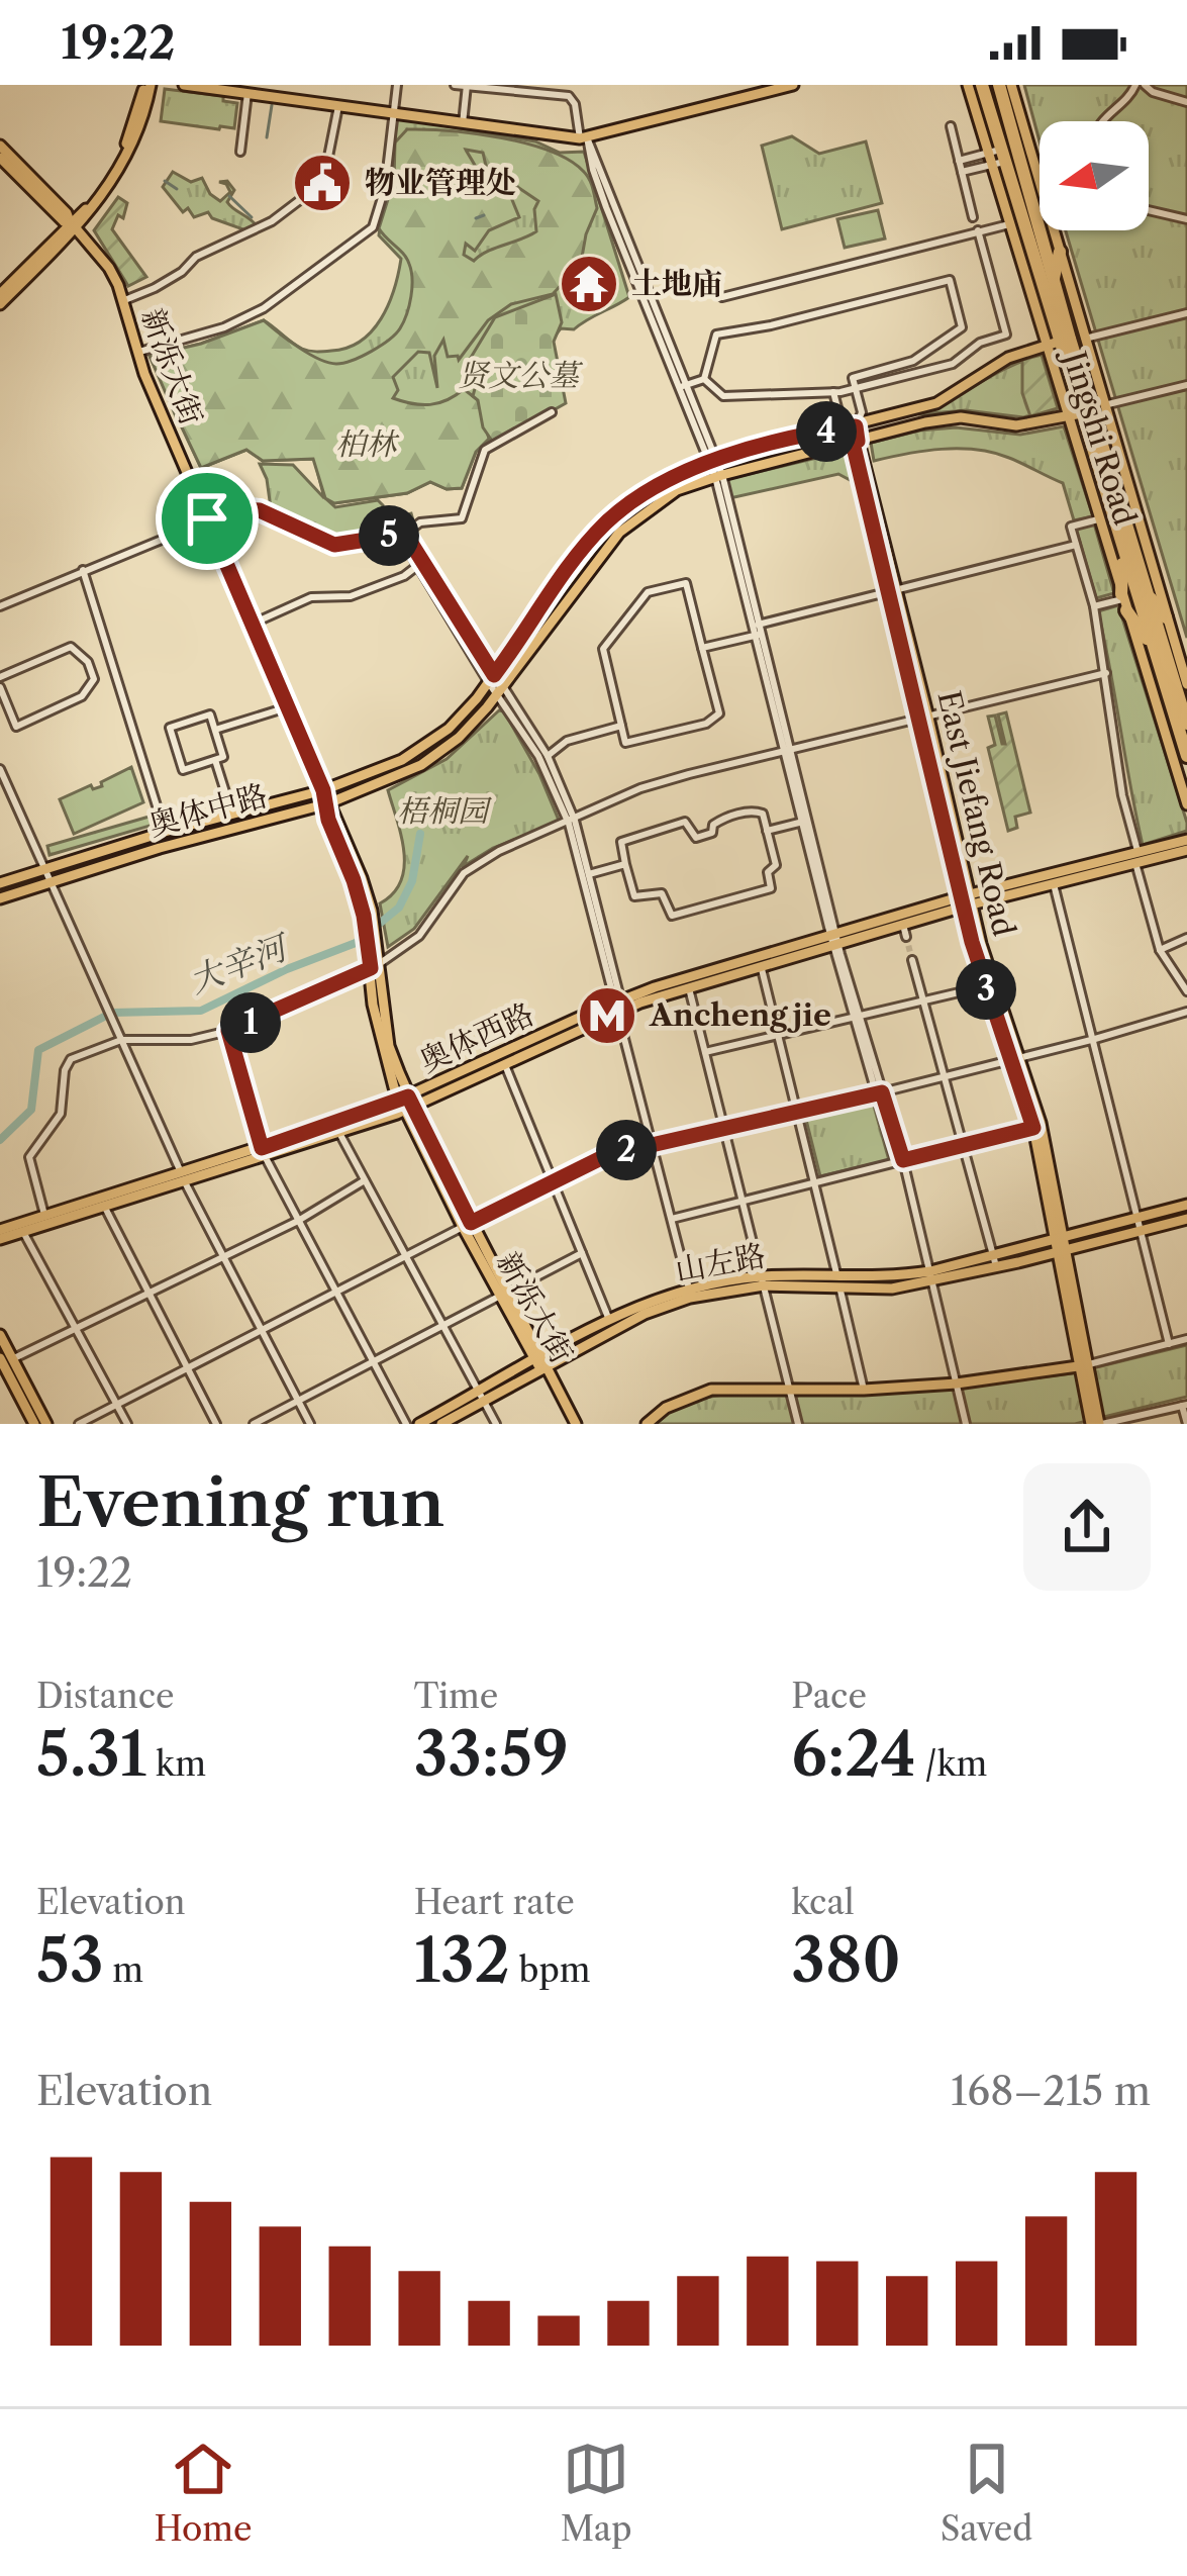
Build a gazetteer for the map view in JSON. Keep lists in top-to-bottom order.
{
  "streets": {
    "highway": ["Jingshi Road"],
    "main road": [
      "新泺大街",
      "奥体中路",
      "East Jiefang Road",
      "奥体西路",
      "山左路"
    ]
  },
  "crossings": [
    ["新泺大街", "奥体中路"],
    ["新泺大街", "奥体西路"],
    ["新泺大街", "山左路"],
    ["Jingshi Road", "奥体中路"],
    ["奥体中路", "East Jiefang Road"],
    ["East Jiefang Road", "奥体西路"],
    ["East Jiefang Road", "山左路"]
  ],
  "water": ["大辛河"],
  "parks": ["贤文公墓", "柏林", "梧桐园"],
  "places": {
    "public building": ["物业管理处"],
    "temple": ["土地庙"],
    "metro station": ["Anchengjie"]
  },
  "north": "left",
  "page": {
    "status": "19:22",
    "pins": [
      "4",
      "5",
      "3",
      "1",
      "2"
    ],
    "heading": ["Evening run", "19:22"],
    "stats": [
      ["Distance", "5.31 km"],
      ["Time", "33:59"],
      ["Pace", "6:24 /km"],
      ["Elevation", "53 m"],
      ["Heart rate", "132 bpm"],
      ["kcal", "380"]
    ],
    "chart": ["Elevation", "168–215 m"],
    "tabs": ["Home", "Map", "Saved"]
  }
}
